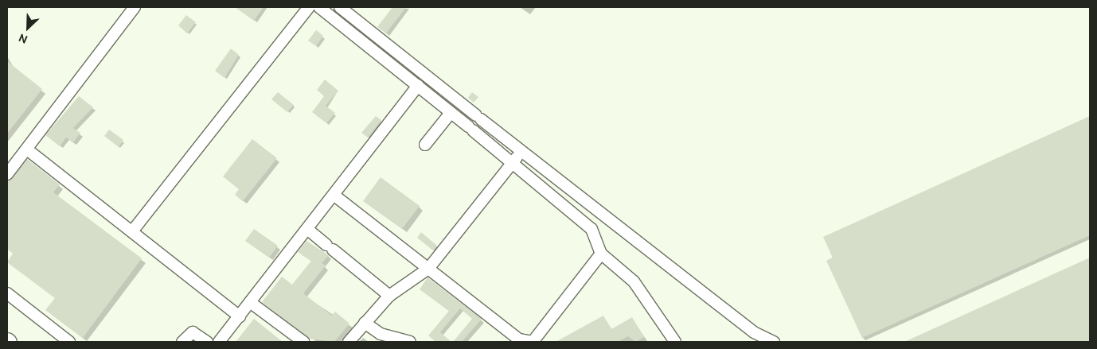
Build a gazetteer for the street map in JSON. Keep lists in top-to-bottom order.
{
  "north": "bottom left"
}
